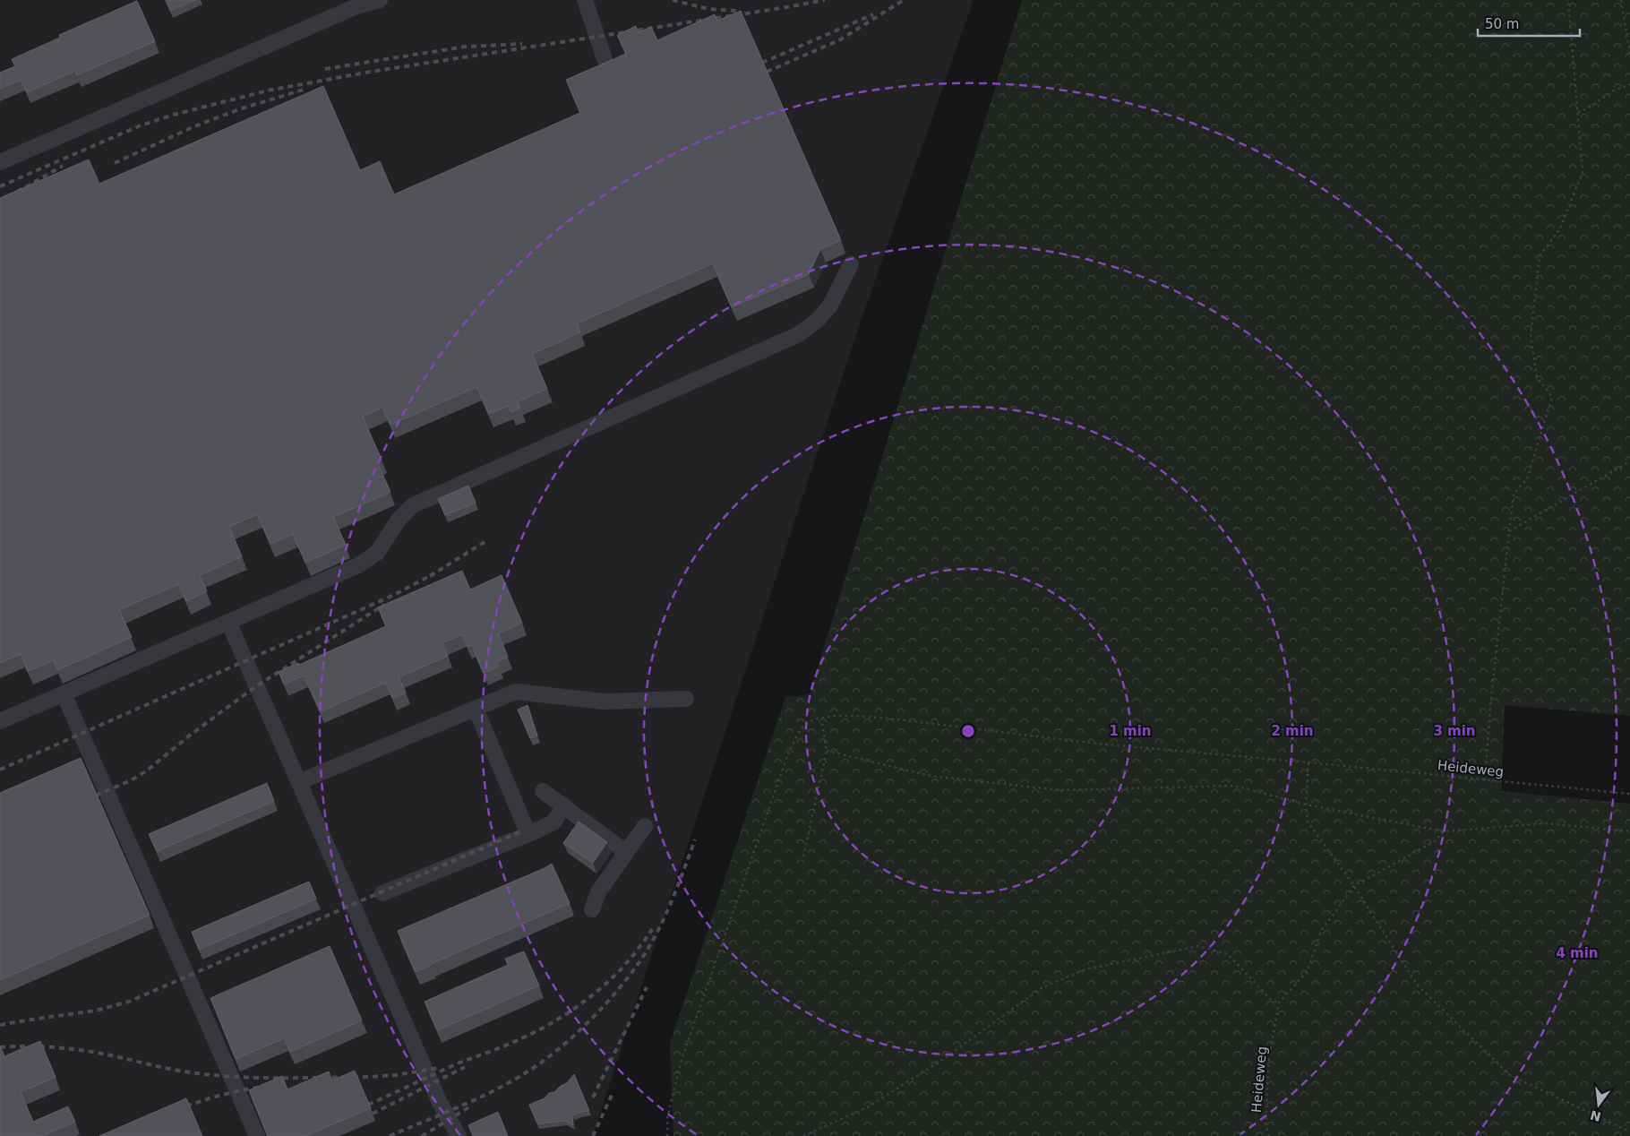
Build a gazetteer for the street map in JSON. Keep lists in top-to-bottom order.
{
  "streets": {
    "path": ["Heideweg"]
  },
  "scale_bar": "50 m",
  "north": "bottom",
  "rings": [
    "1 min",
    "2 min",
    "3 min",
    "4 min"
  ]
}
